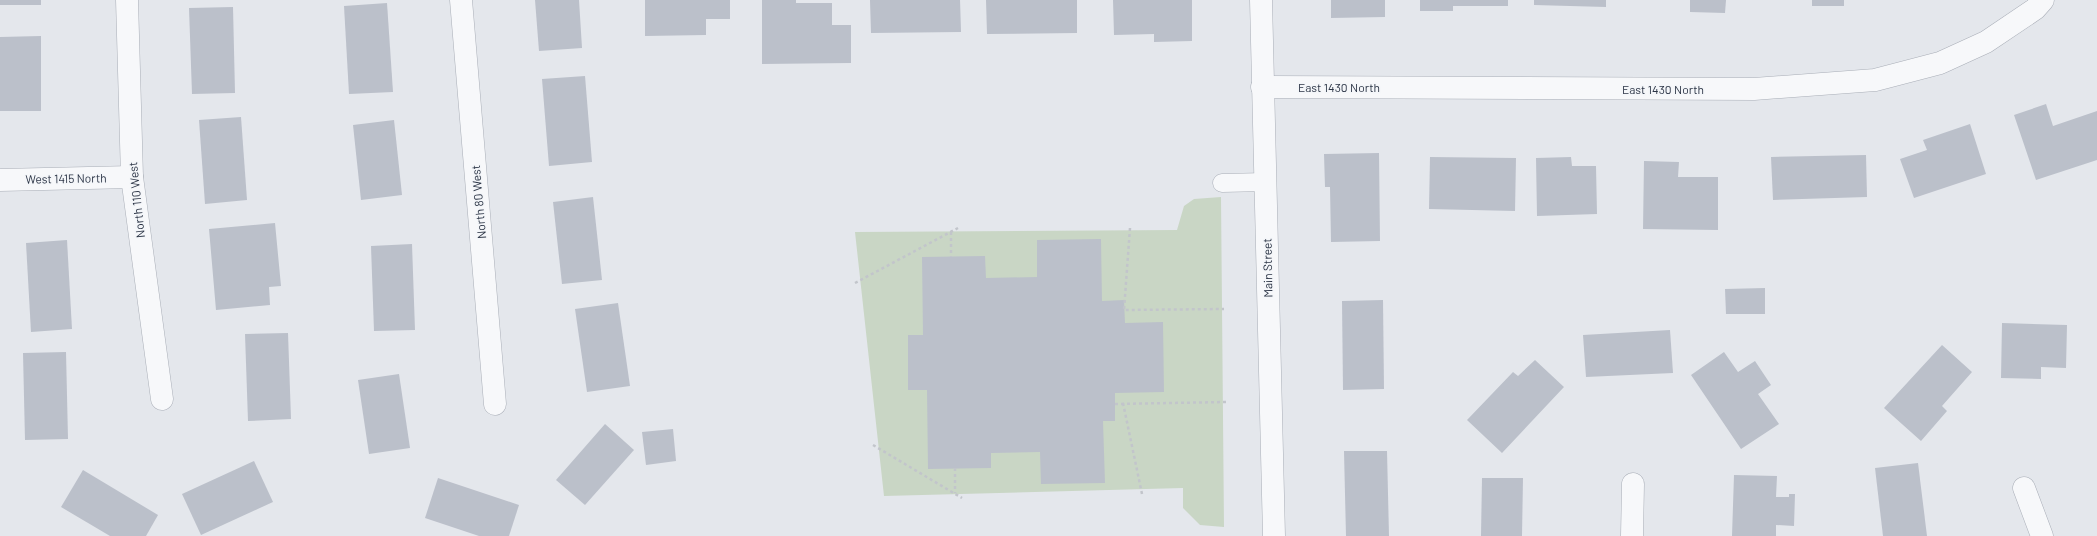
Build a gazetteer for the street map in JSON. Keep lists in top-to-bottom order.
{
  "streets": {
    "street": [
      "East 1430 North",
      "West 1415 North",
      "North 110 West",
      "North 80 West",
      "Main Street"
    ]
  },
  "crossings": [
    ["East 1430 North", "Main Street"],
    ["West 1415 North", "North 110 West"]
  ]
}
